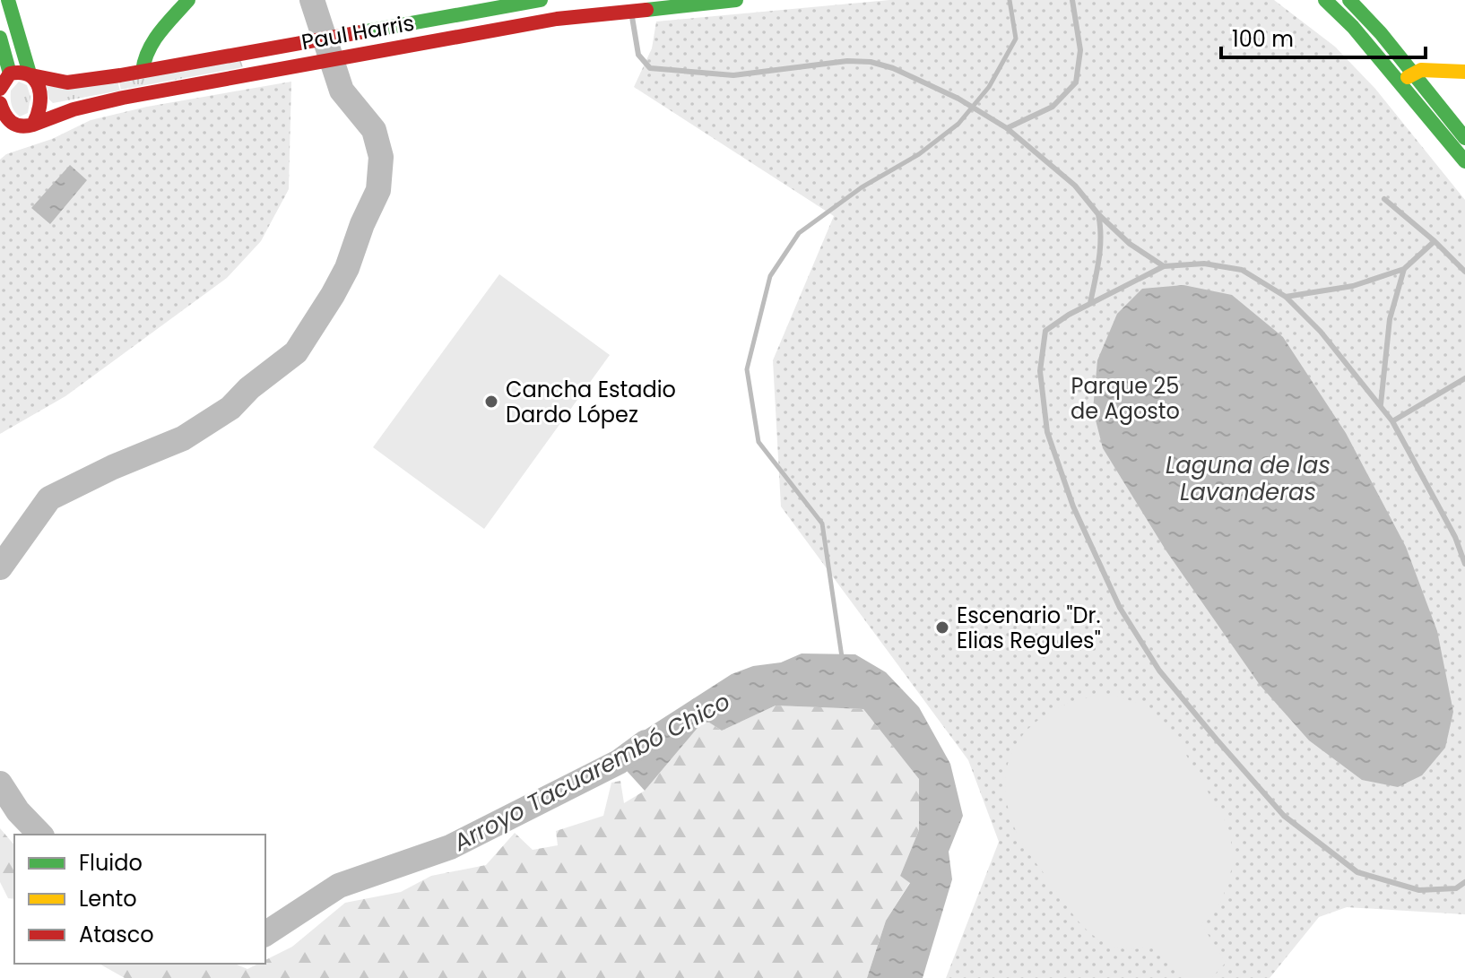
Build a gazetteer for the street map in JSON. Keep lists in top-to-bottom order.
{
  "streets": {
    "main road": ["Paul Harris"]
  },
  "water": ["Laguna de las Lavanderas", "Arroyo Tacuarembó Chico"],
  "parks": ["Parque 25 de Agosto"],
  "places": ["Cancha Estadio Dardo López", "Escenario \"Dr. Elias Regules\""],
  "legend": ["Fluido", "Lento", "Atasco"],
  "scale_bar": "100 m"
}
